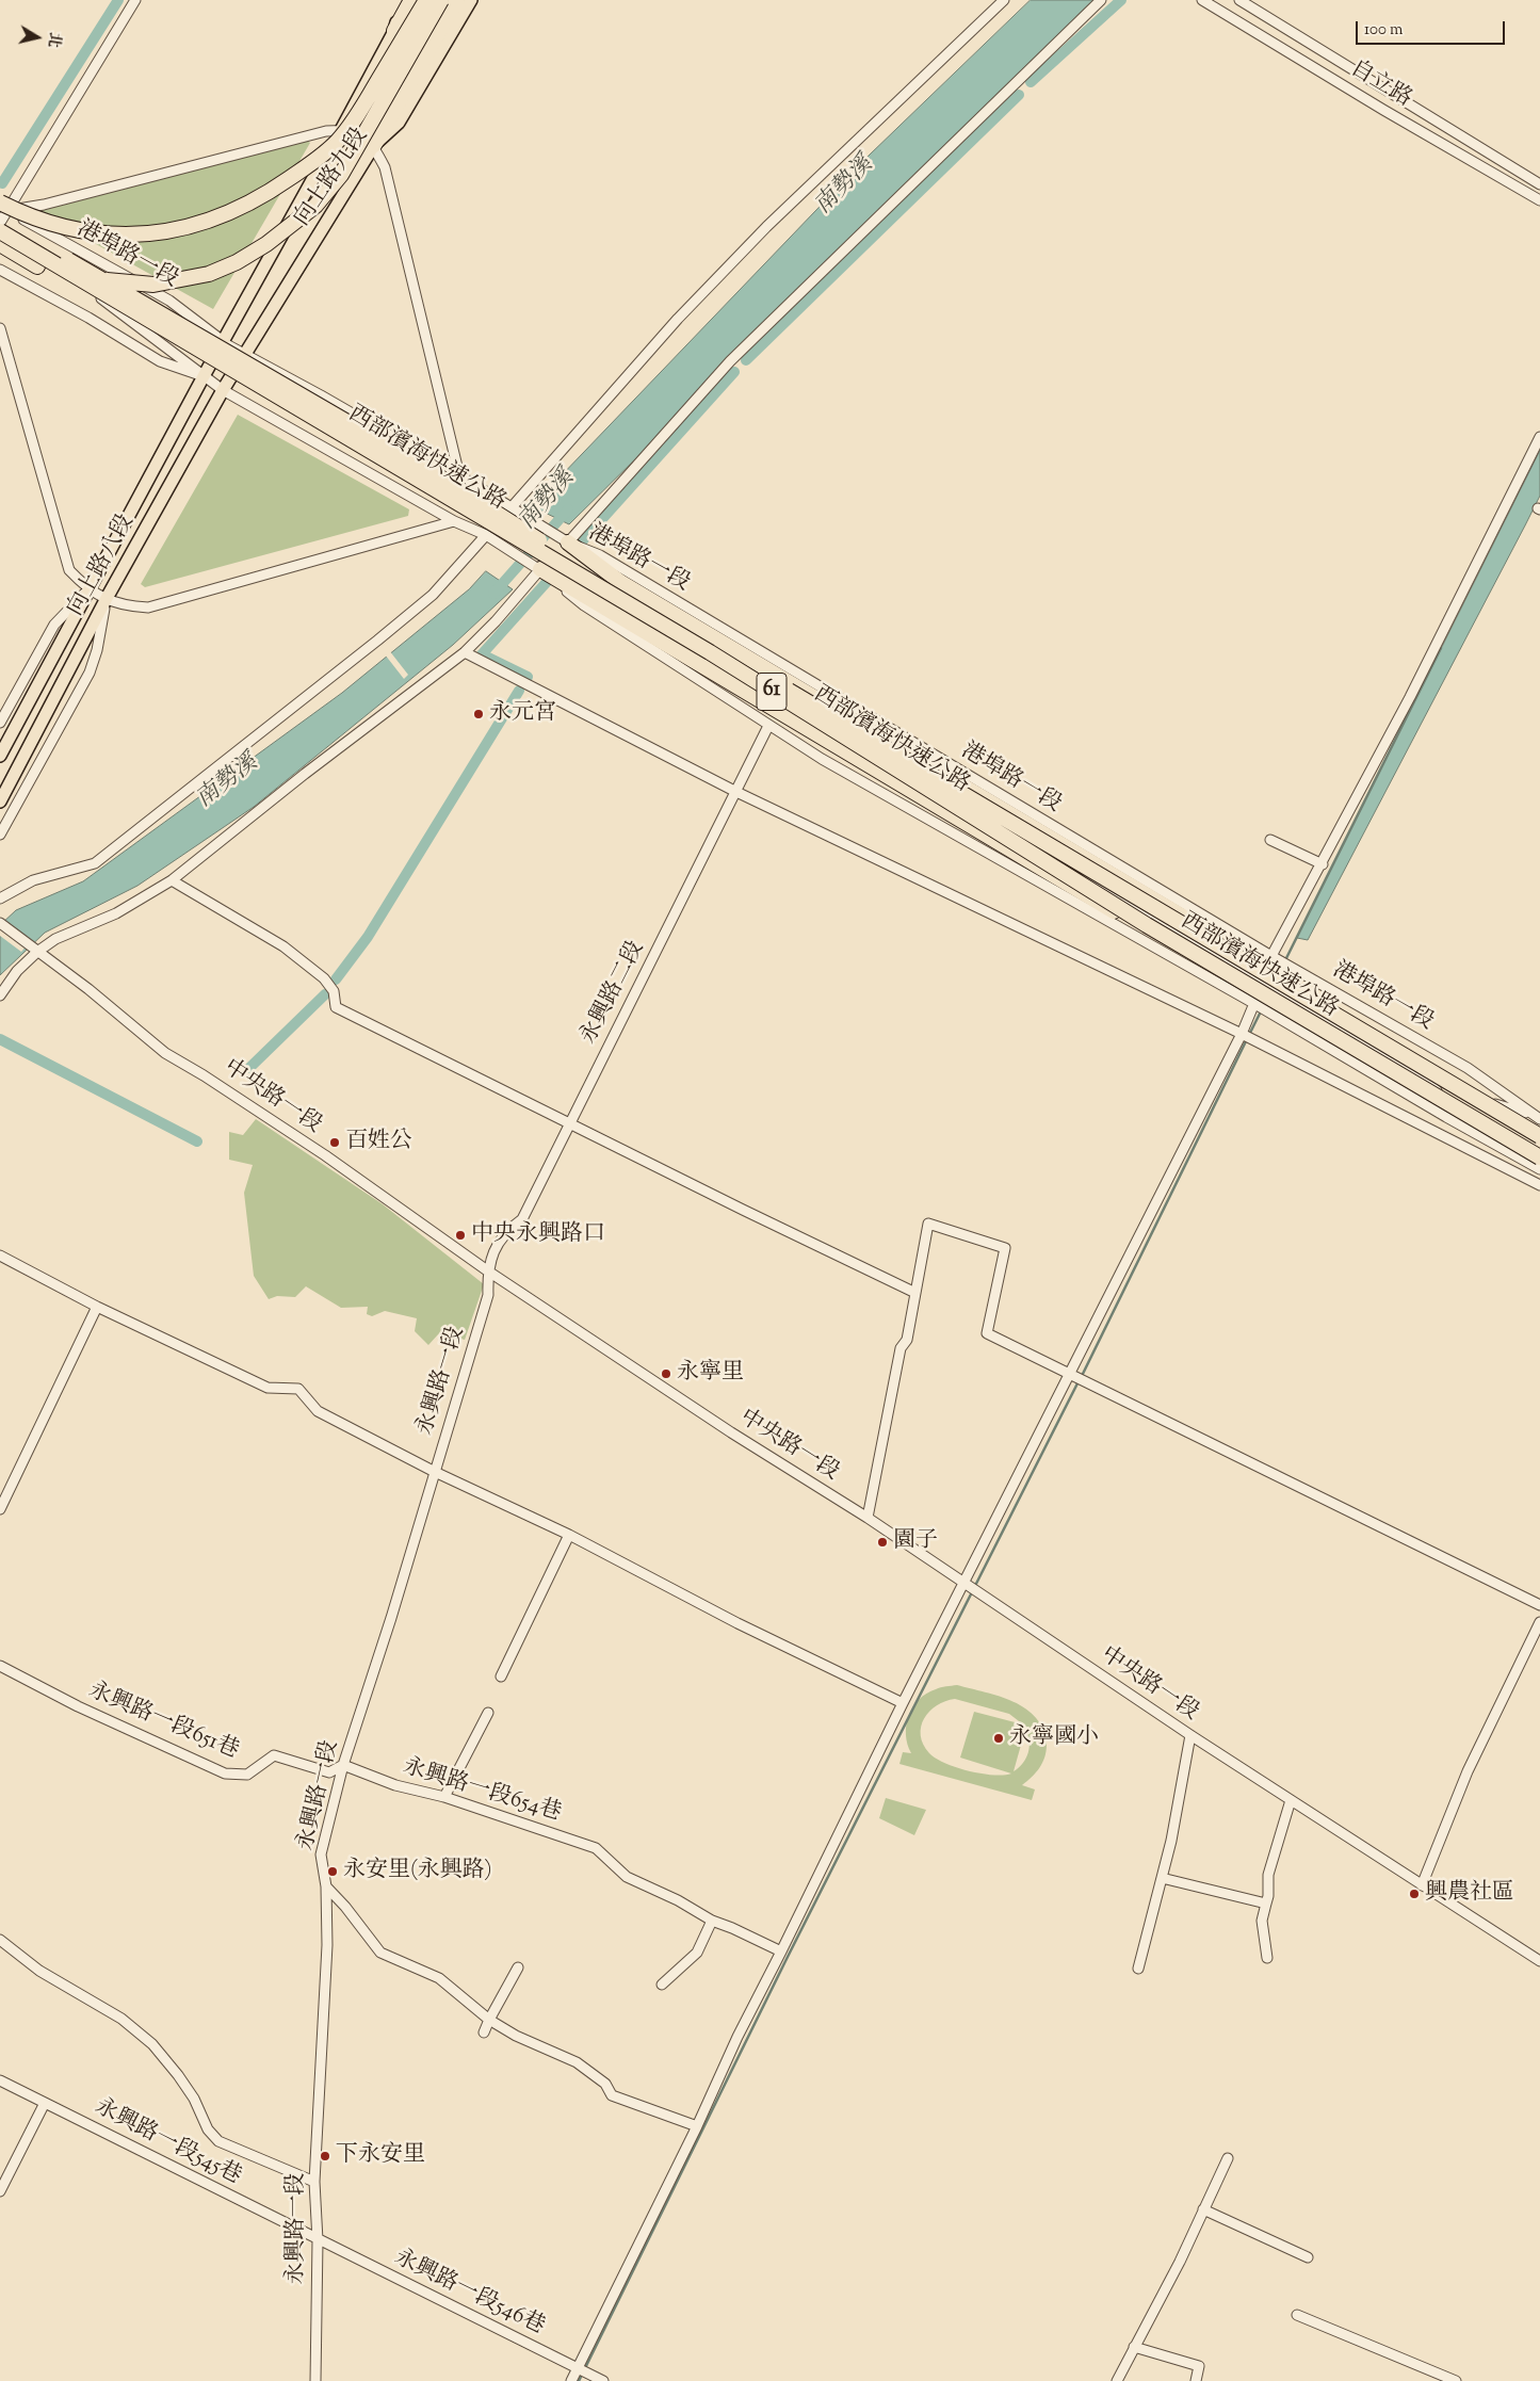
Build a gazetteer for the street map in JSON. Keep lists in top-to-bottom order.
{
  "streets": {
    "highway": ["西部濱海快速公路", "61"],
    "main road": ["向上路九段", "向上路八段"],
    "street": [
      "自立路",
      "港埠路一段",
      "永興路二段",
      "中央路一段",
      "永興路一段",
      "永興路一段651巷",
      "永興路一段654巷",
      "永興路一段545巷",
      "永興路一段546巷"
    ]
  },
  "crossings": [
    ["向上路九段", "港埠路一段"],
    ["向上路九段", "向上路八段"],
    ["港埠路一段", "西部濱海快速公路"],
    ["港埠路一段", "向上路八段"],
    ["港埠路一段", "永興路二段"],
    ["永興路二段", "中央路一段"],
    ["永興路二段", "永興路一段"],
    ["中央路一段", "永興路一段"],
    ["永興路一段", "永興路一段651巷"],
    ["永興路一段", "永興路一段654巷"],
    ["永興路一段", "永興路一段545巷"],
    ["永興路一段", "永興路一段546巷"],
    ["永興路一段651巷", "永興路一段654巷"],
    ["永興路一段545巷", "永興路一段546巷"]
  ],
  "water": ["南勢溪"],
  "places": [
    "永元宮",
    "百姓公",
    "中央永興路口",
    "永寧里",
    "園子",
    "永寧國小",
    "永安里(永興路)",
    "興農社區",
    "下永安里"
  ],
  "scale_bar": "100 m",
  "north": "right"
}
